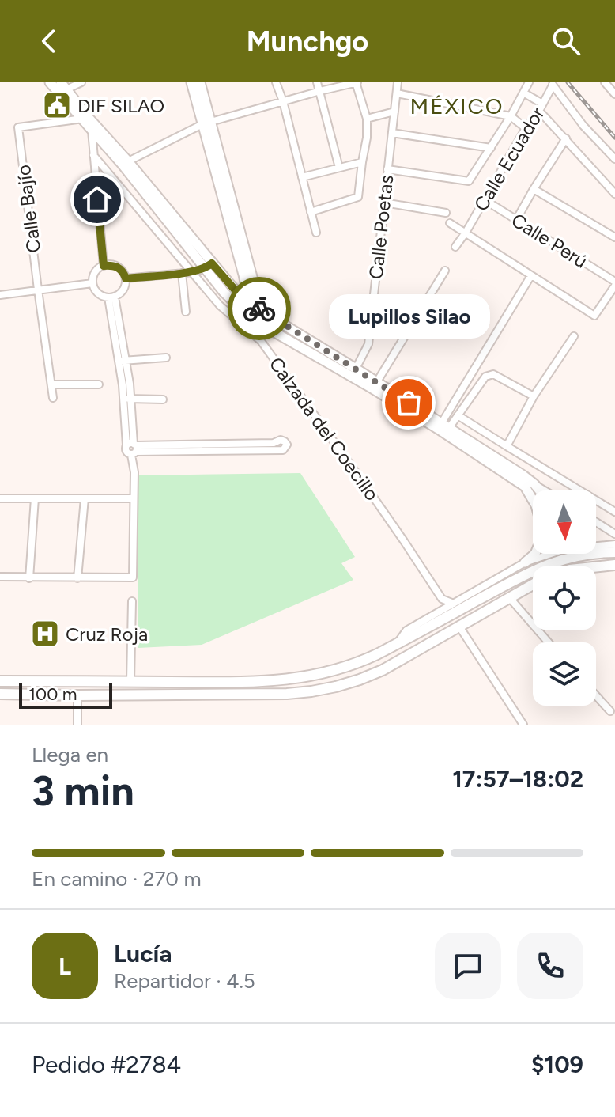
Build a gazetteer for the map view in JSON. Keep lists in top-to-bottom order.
{
  "streets": {
    "street": [
      "Calle Ecuador",
      "Calle Bajío",
      "Calle Poetas",
      "Calle Perú",
      "Calzada del Coecillo"
    ]
  },
  "crossings": [
    ["Calle Ecuador", "Calle Perú"]
  ],
  "districts": ["MÉXICO"],
  "places": {
    "public building": ["DIF SILAO"],
    "other": ["Lupillos Silao"],
    "hospital": ["Cruz Roja"]
  },
  "scale_bar": "100 m",
  "north": "bottom",
  "page": {
    "header": "Munchgo",
    "bubble": "Lupillos Silao",
    "scale": "100 m",
    "heading": ["3 min", "Llega en", "17:57–18:02"],
    "panel": [
      "Lucía",
      "Repartidor · 4.5",
      "Pedido #2784",
      "$109"
    ],
    "bar": "En camino · 270 m",
    "round": "L"
  }
}
